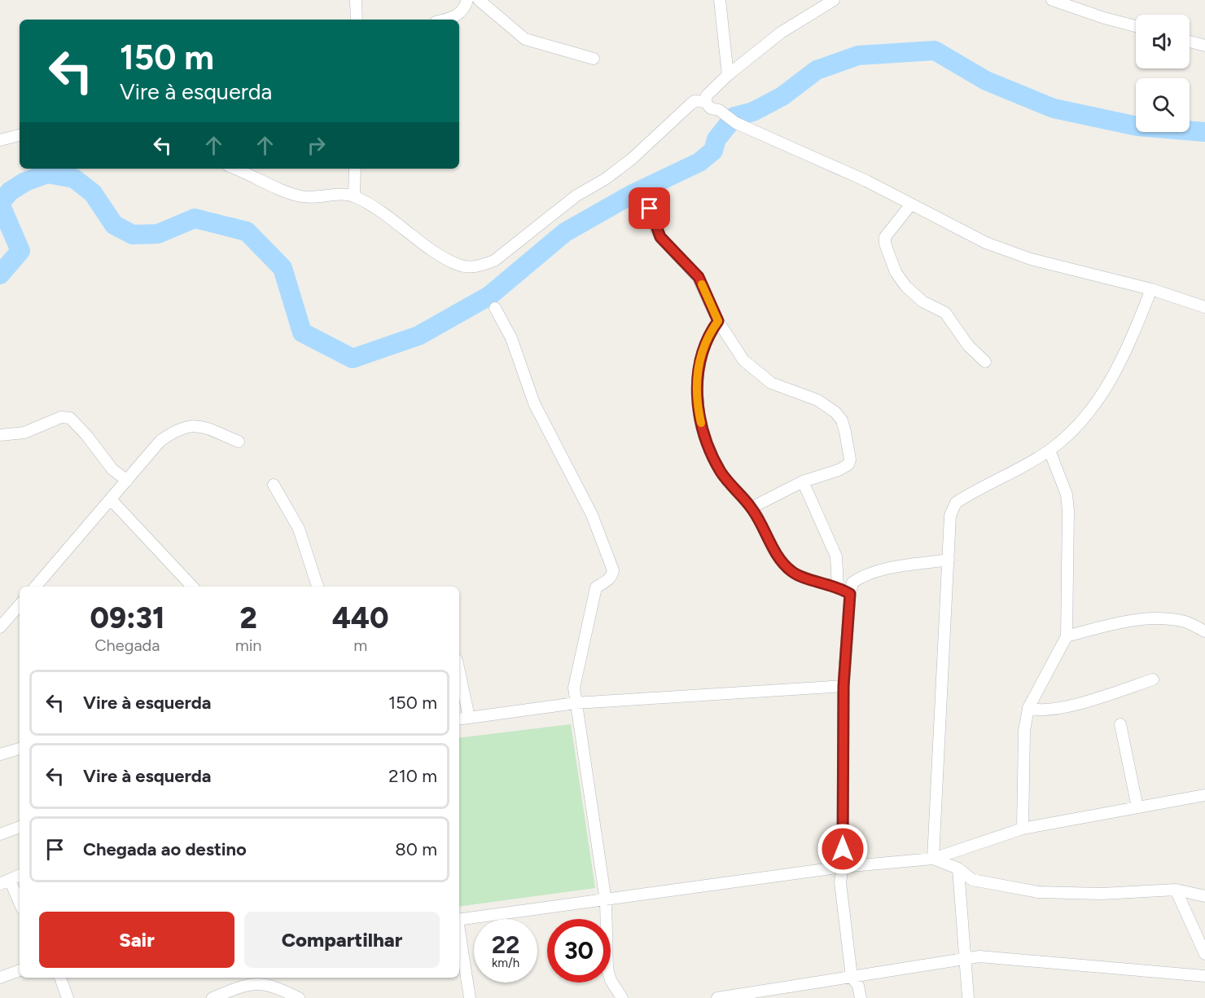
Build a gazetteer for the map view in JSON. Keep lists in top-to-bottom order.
{
  "page": {
    "turn": ["150 m", "Vire à esquerda"],
    "eta": [
      "09:31",
      "Chegada",
      "2",
      "min",
      "440",
      "m"
    ],
    "list": [
      {
        "name": "Vire à esquerda",
        "value": "150 m"
      },
      {
        "name": "Vire à esquerda",
        "value": "210 m"
      },
      {
        "name": "Chegada ao destino",
        "value": "80 m"
      }
    ],
    "buttons": ["Sair", "Compartilhar"],
    "speed": "22 km/h",
    "limit": "30"
  }
}
